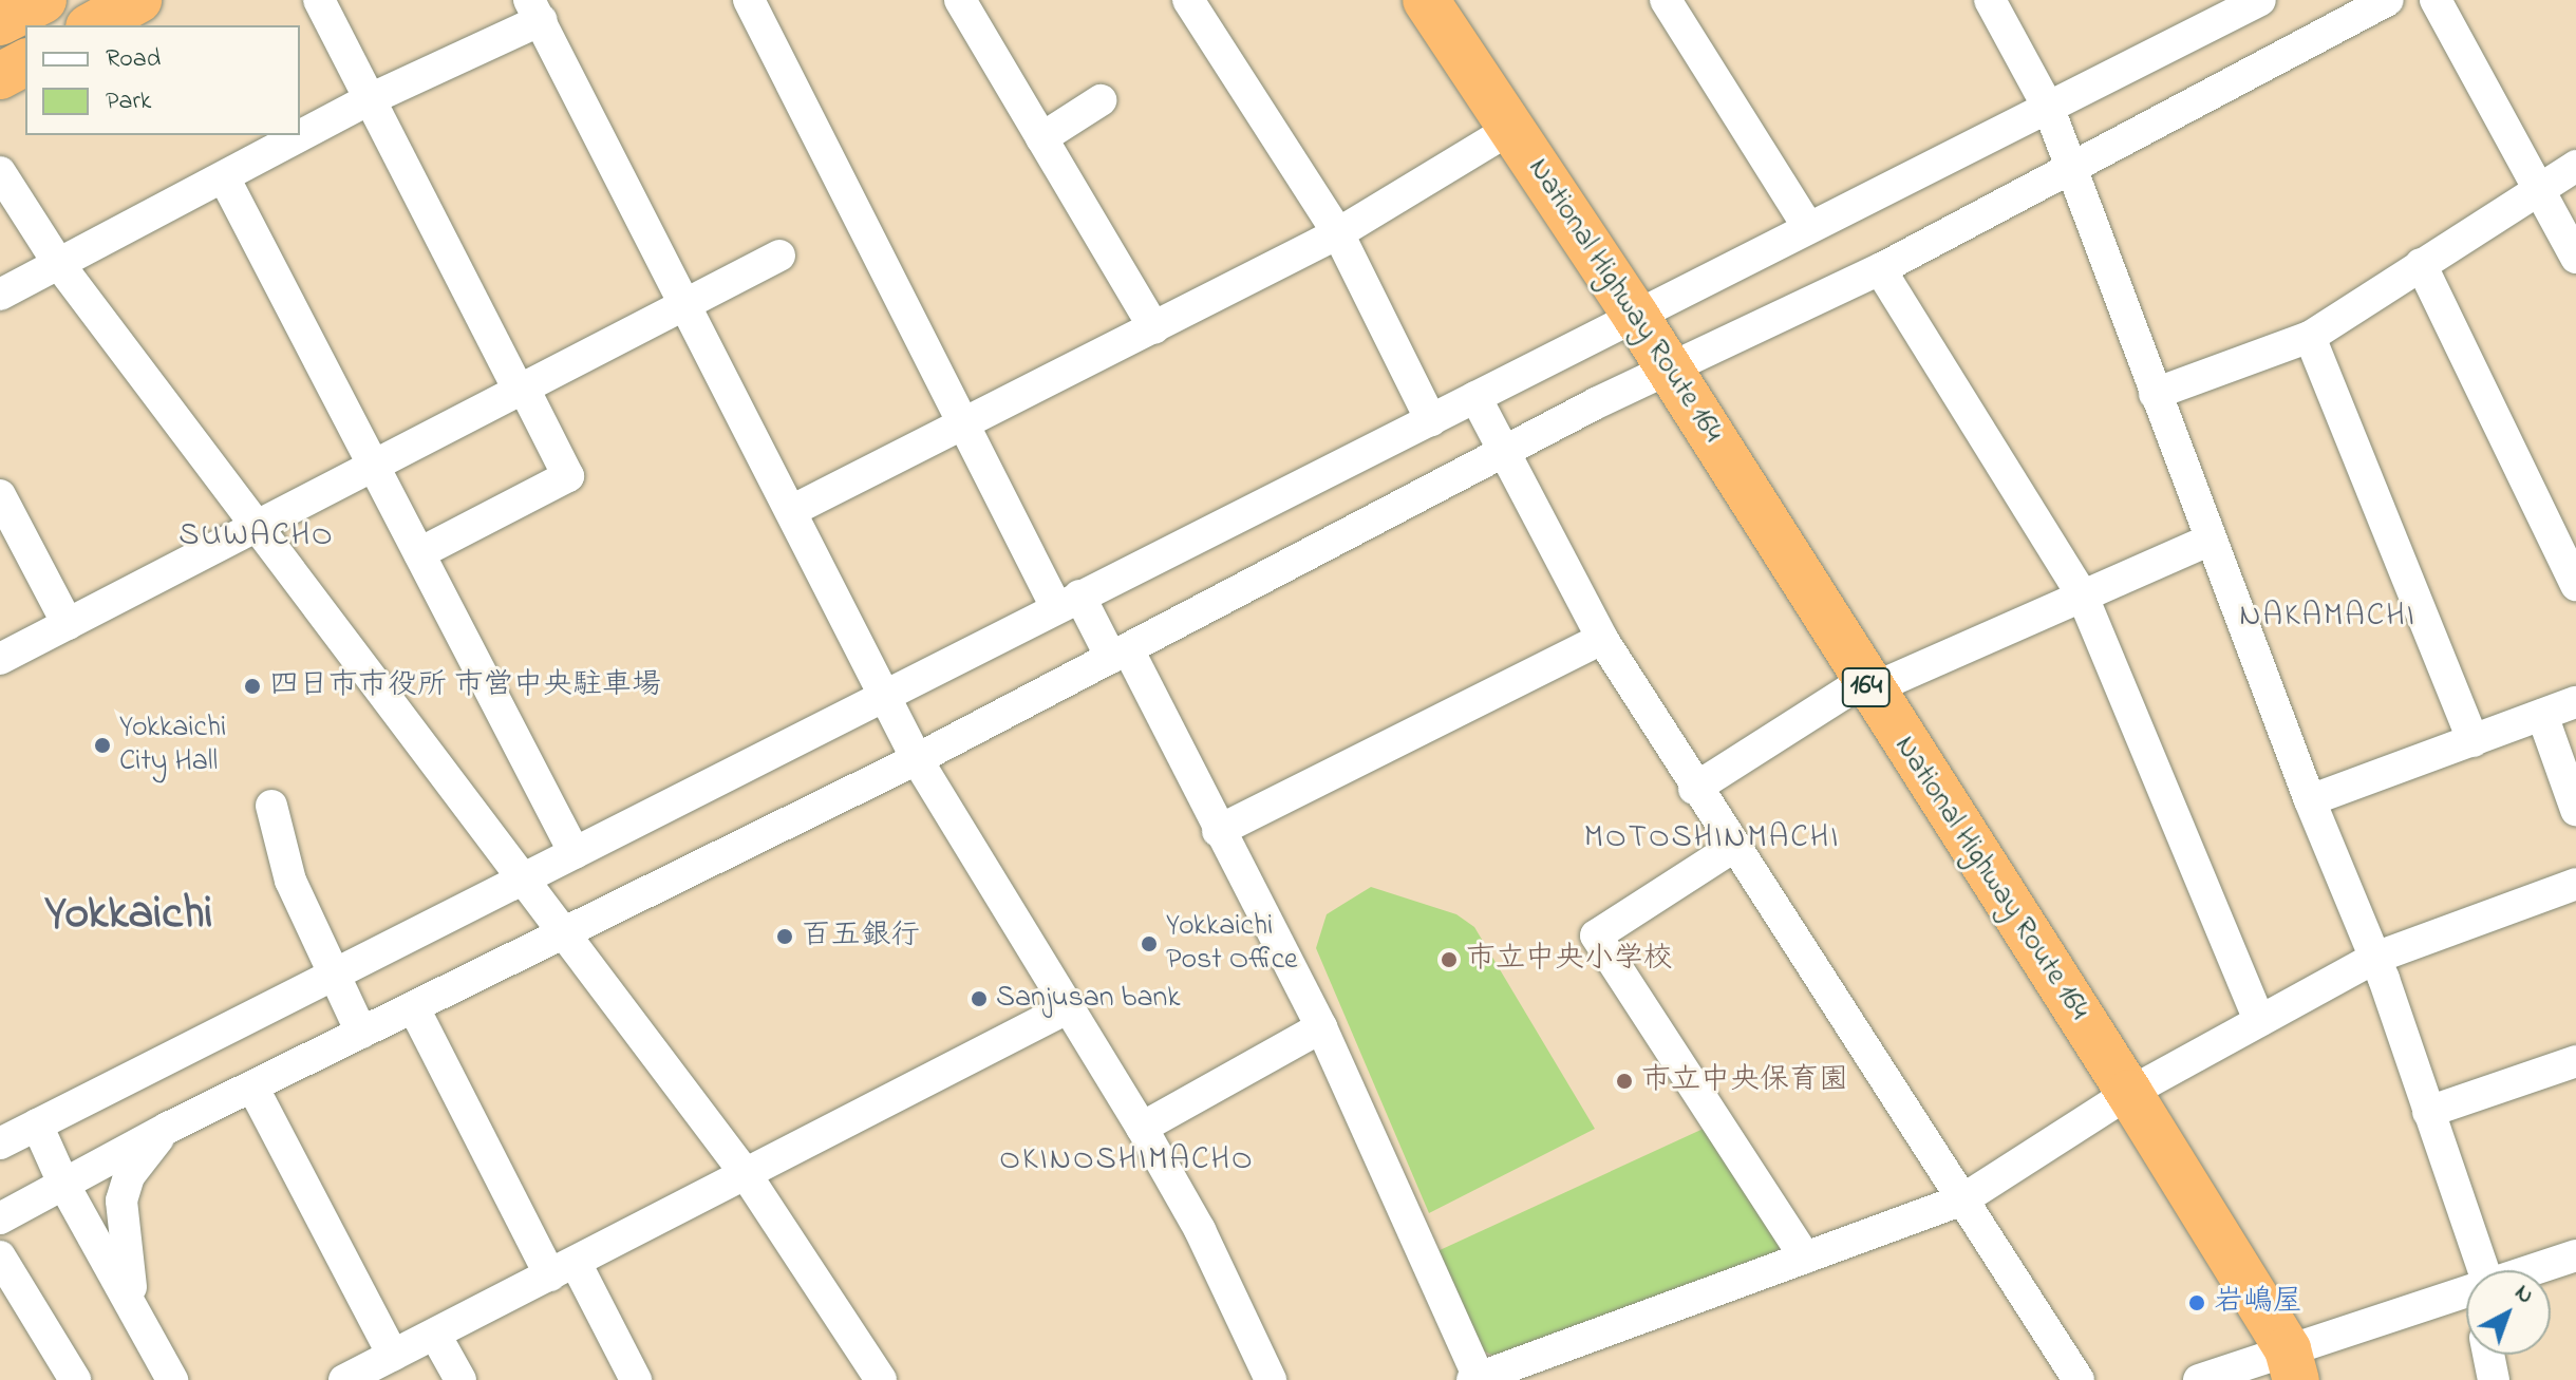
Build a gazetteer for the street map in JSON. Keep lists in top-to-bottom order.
{
  "streets": {
    "highway": ["National Highway Route 164", "164"]
  },
  "districts": [
    "SUWACHO",
    "NAKAMACHI",
    "MOTOSHINMACHI",
    "Yokkaichi",
    "OKINOSHIMACHO"
  ],
  "places": [
    "四日市市役所 市営中央駐車場",
    "Yokkaichi City Hall",
    "百五銀行",
    "Yokkaichi Post Office",
    "市立中央小学校",
    "Sanjusan bank",
    "市立中央保育園",
    "岩嶋屋"
  ],
  "legend": ["Road", "Park"],
  "north": "top right"
}
